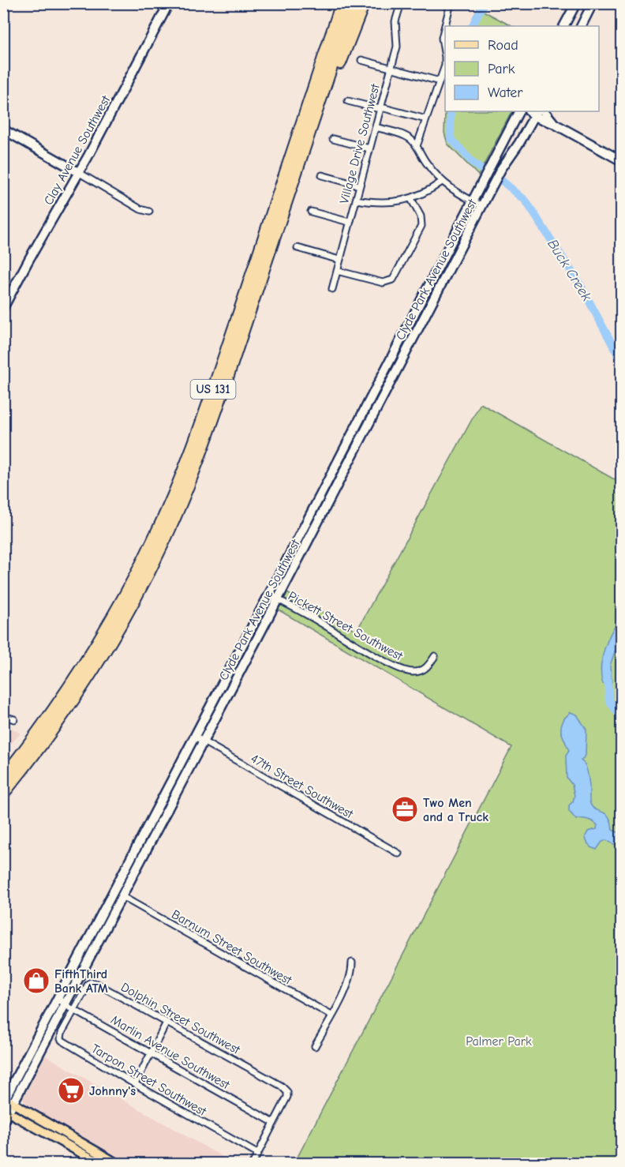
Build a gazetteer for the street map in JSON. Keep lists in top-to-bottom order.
{
  "streets": {
    "highway": ["US 131"],
    "main road": ["Clay Avenue Southwest", "Clyde Park Avenue Southwest"],
    "street": [
      "Village Drive Southwest",
      "Pickett Street Southwest",
      "47th Street Southwest",
      "Barnum Street Southwest",
      "Dolphin Street Southwest",
      "Marlin Avenue Southwest",
      "Tarpon Street Southwest"
    ]
  },
  "crossings": [
    ["Clyde Park Avenue Southwest", "Pickett Street Southwest"],
    ["Clyde Park Avenue Southwest", "47th Street Southwest"],
    ["Clyde Park Avenue Southwest", "Barnum Street Southwest"],
    ["Clyde Park Avenue Southwest", "Marlin Avenue Southwest"],
    ["Dolphin Street Southwest", "Marlin Avenue Southwest"],
    ["Dolphin Street Southwest", "Tarpon Street Southwest"],
    ["Marlin Avenue Southwest", "Tarpon Street Southwest"]
  ],
  "water": ["Buck Creek"],
  "parks": ["Palmer Park"],
  "places": {
    "office": ["Two Men and a Truck"],
    "shop": ["FifthThird Bank ATM"],
    "supermarket": ["Johnny's"]
  },
  "legend": ["Road", "Park", "Water"]
}
